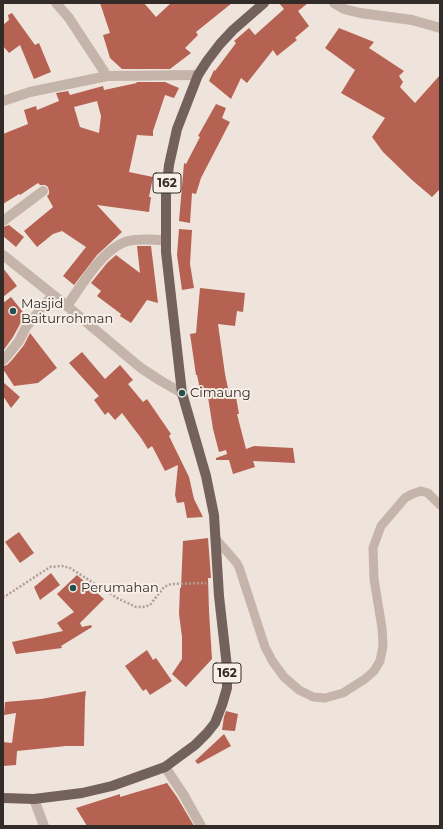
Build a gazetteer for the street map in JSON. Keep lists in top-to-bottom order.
{
  "streets": {
    "main road": ["162"]
  },
  "places": ["Masjid Baiturrohman", "Cimaung", "Perumahan"]
}
